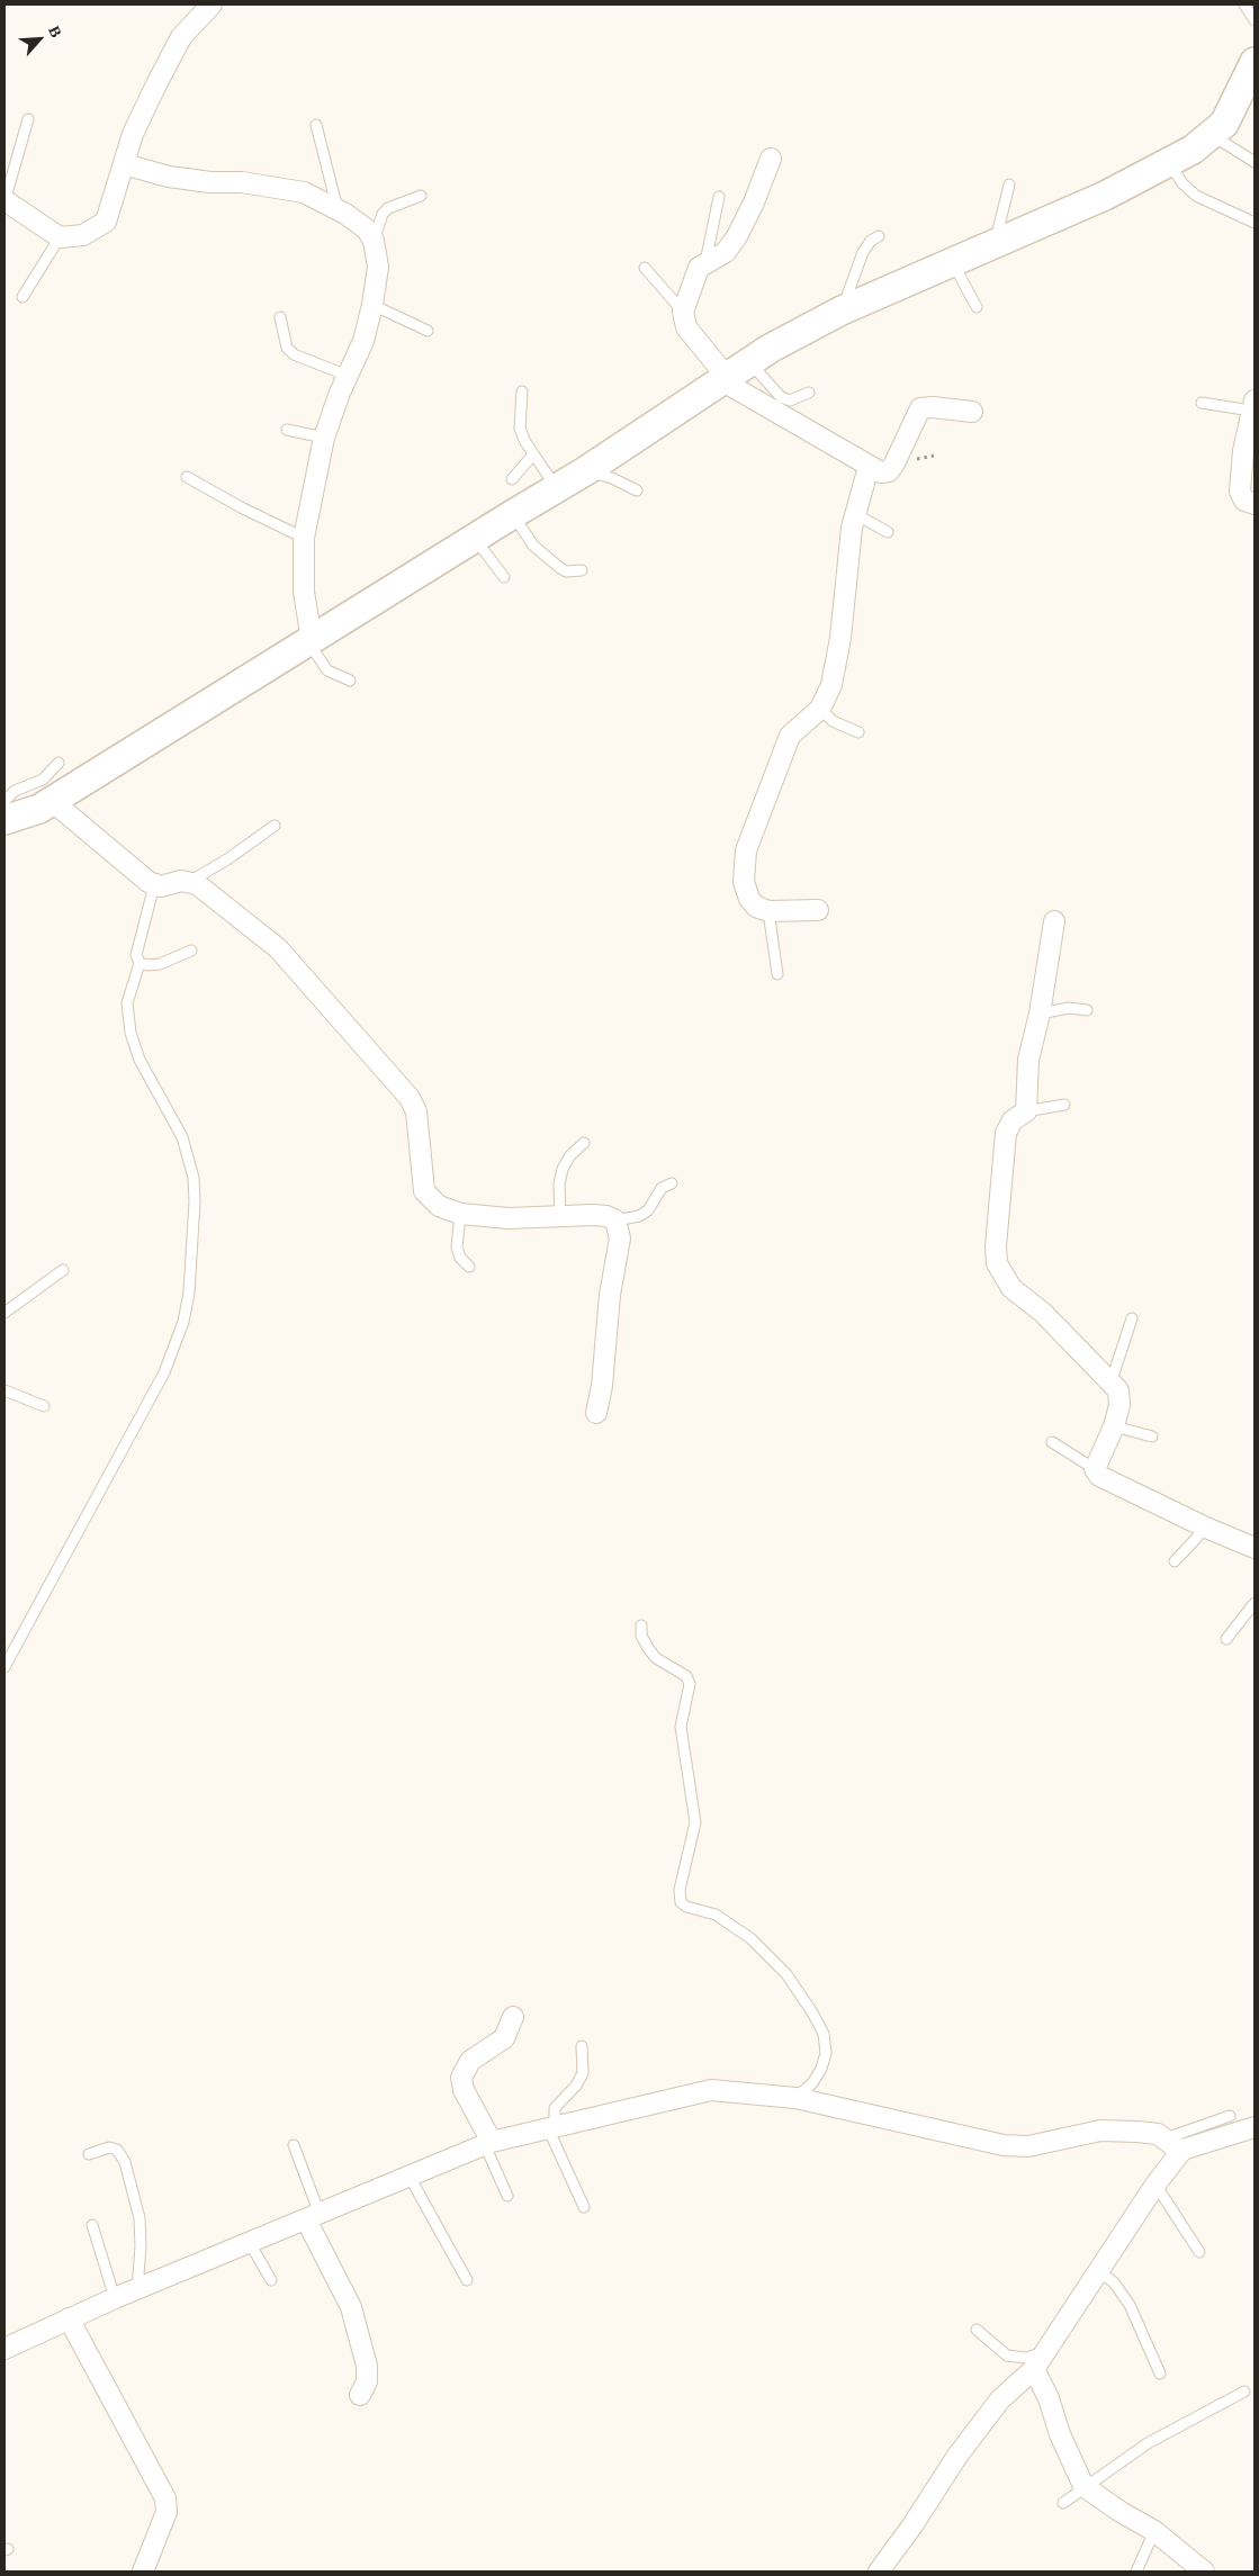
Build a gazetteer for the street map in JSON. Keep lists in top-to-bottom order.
{
  "north": "top right"
}
